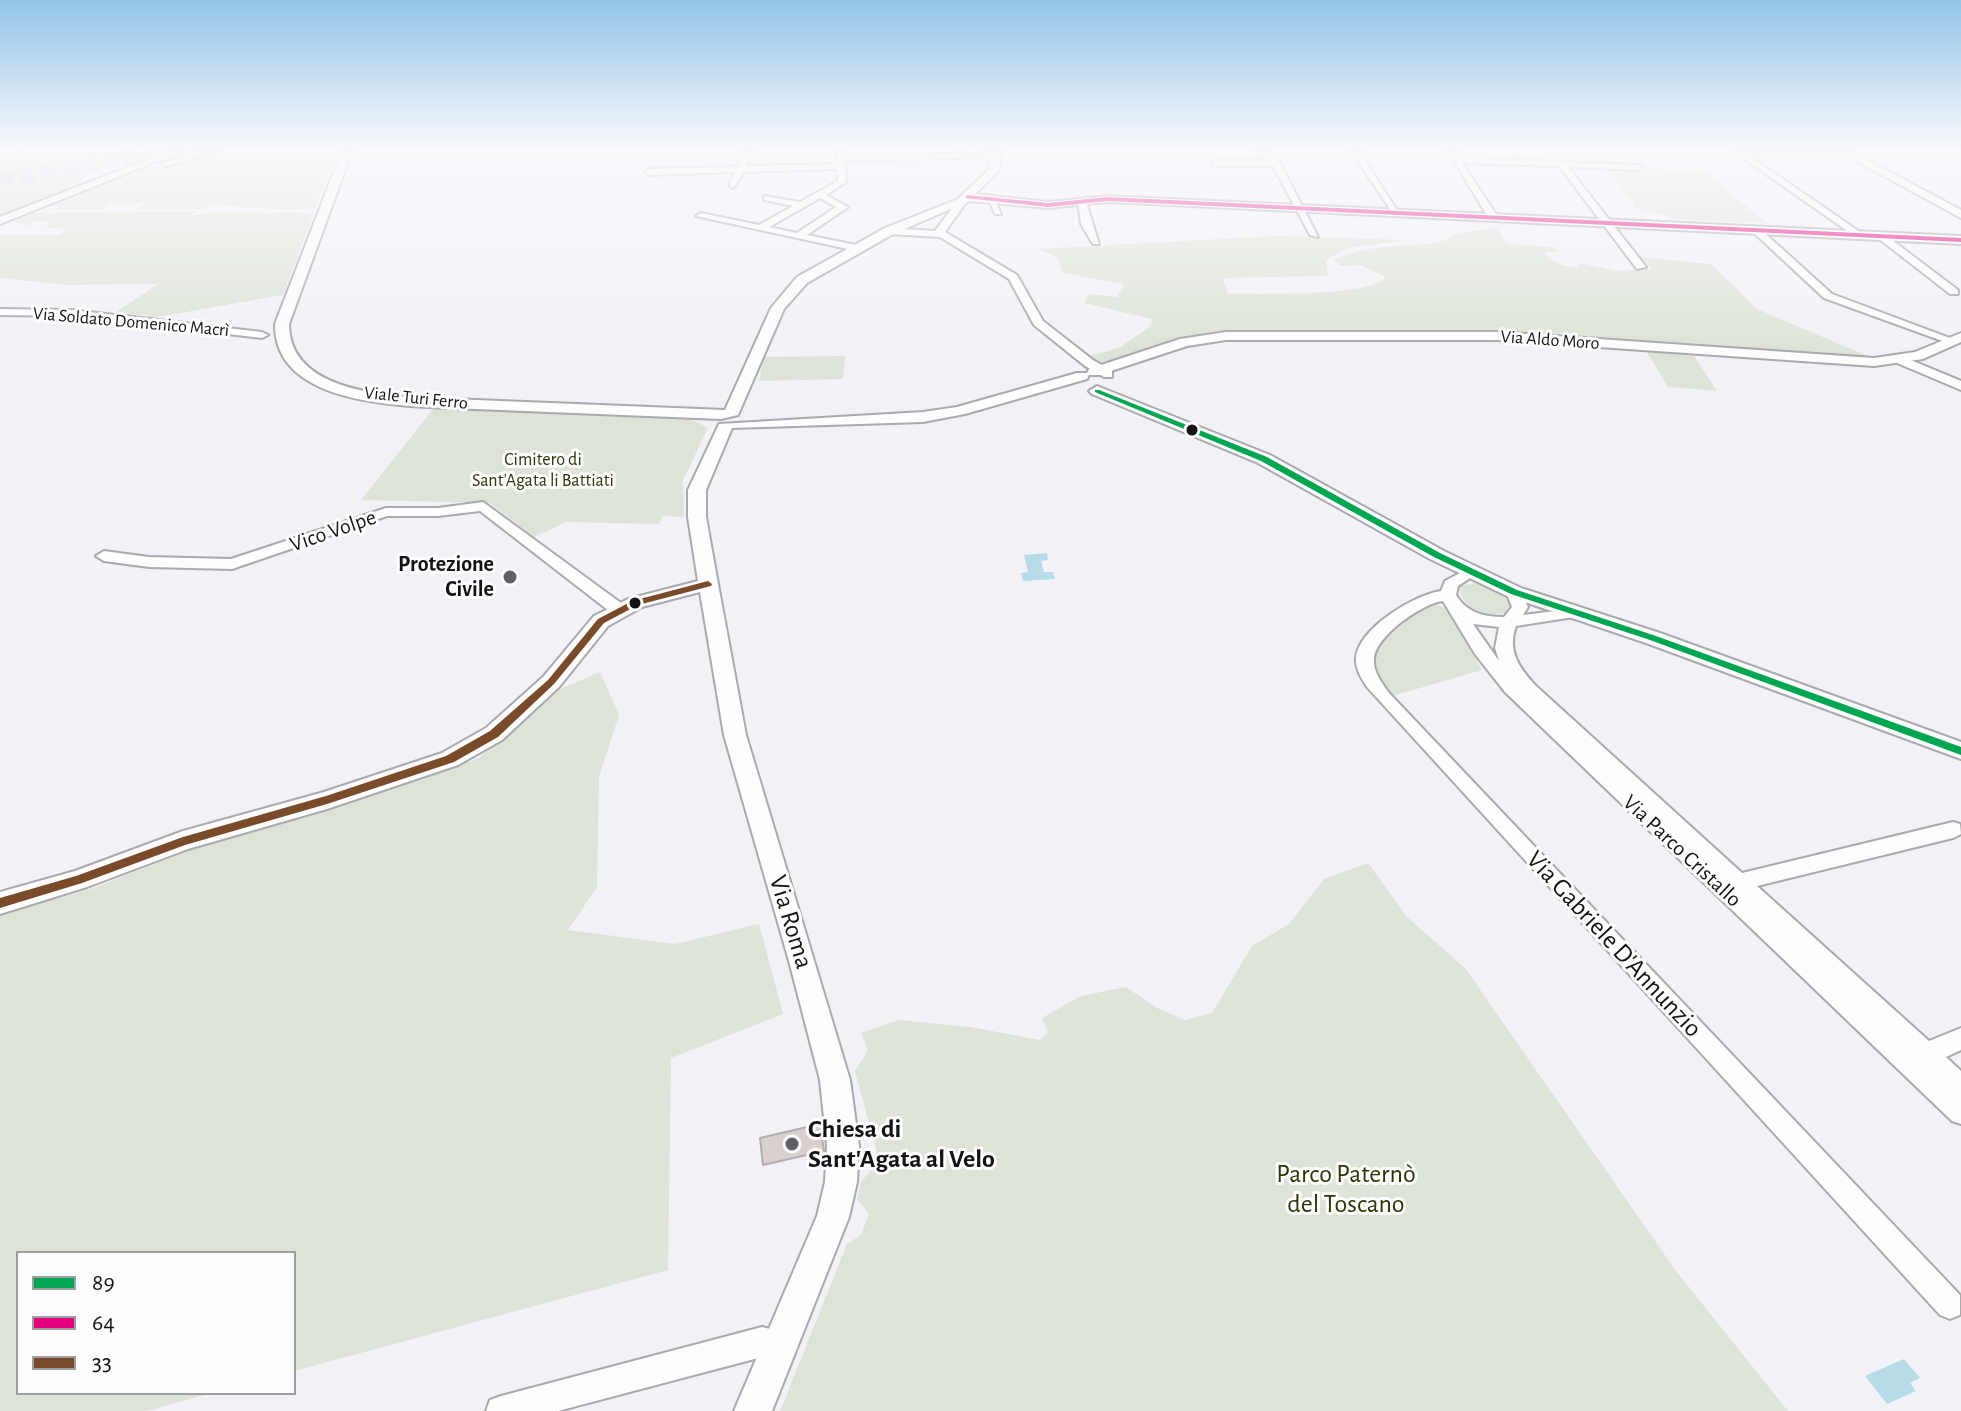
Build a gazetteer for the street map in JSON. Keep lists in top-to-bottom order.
{
  "streets": {
    "main road": ["Via Aldo Moro", "Viale Turi Ferro", "Via Roma"],
    "street": [
      "Via Soldato Domenico Macrì",
      "Vico Volpe",
      "Via Parco Cristallo",
      "Via Gabriele D'Annunzio"
    ]
  },
  "crossings": [
    ["Via Aldo Moro", "Viale Turi Ferro"],
    ["Viale Turi Ferro", "Via Parco Cristallo"],
    ["Viale Turi Ferro", "Via Roma"],
    ["Via Parco Cristallo", "Via Gabriele D'Annunzio"]
  ],
  "parks": ["Cimitero di Sant'Agata li Battiati", "Parco Paternò del Toscano"],
  "places": ["Protezione Civile", "Chiesa di Sant'Agata al Velo"],
  "lines": ["transit line 64", "transit line 89", "transit line 33"],
  "legend": ["89", "64", "33"]
}
